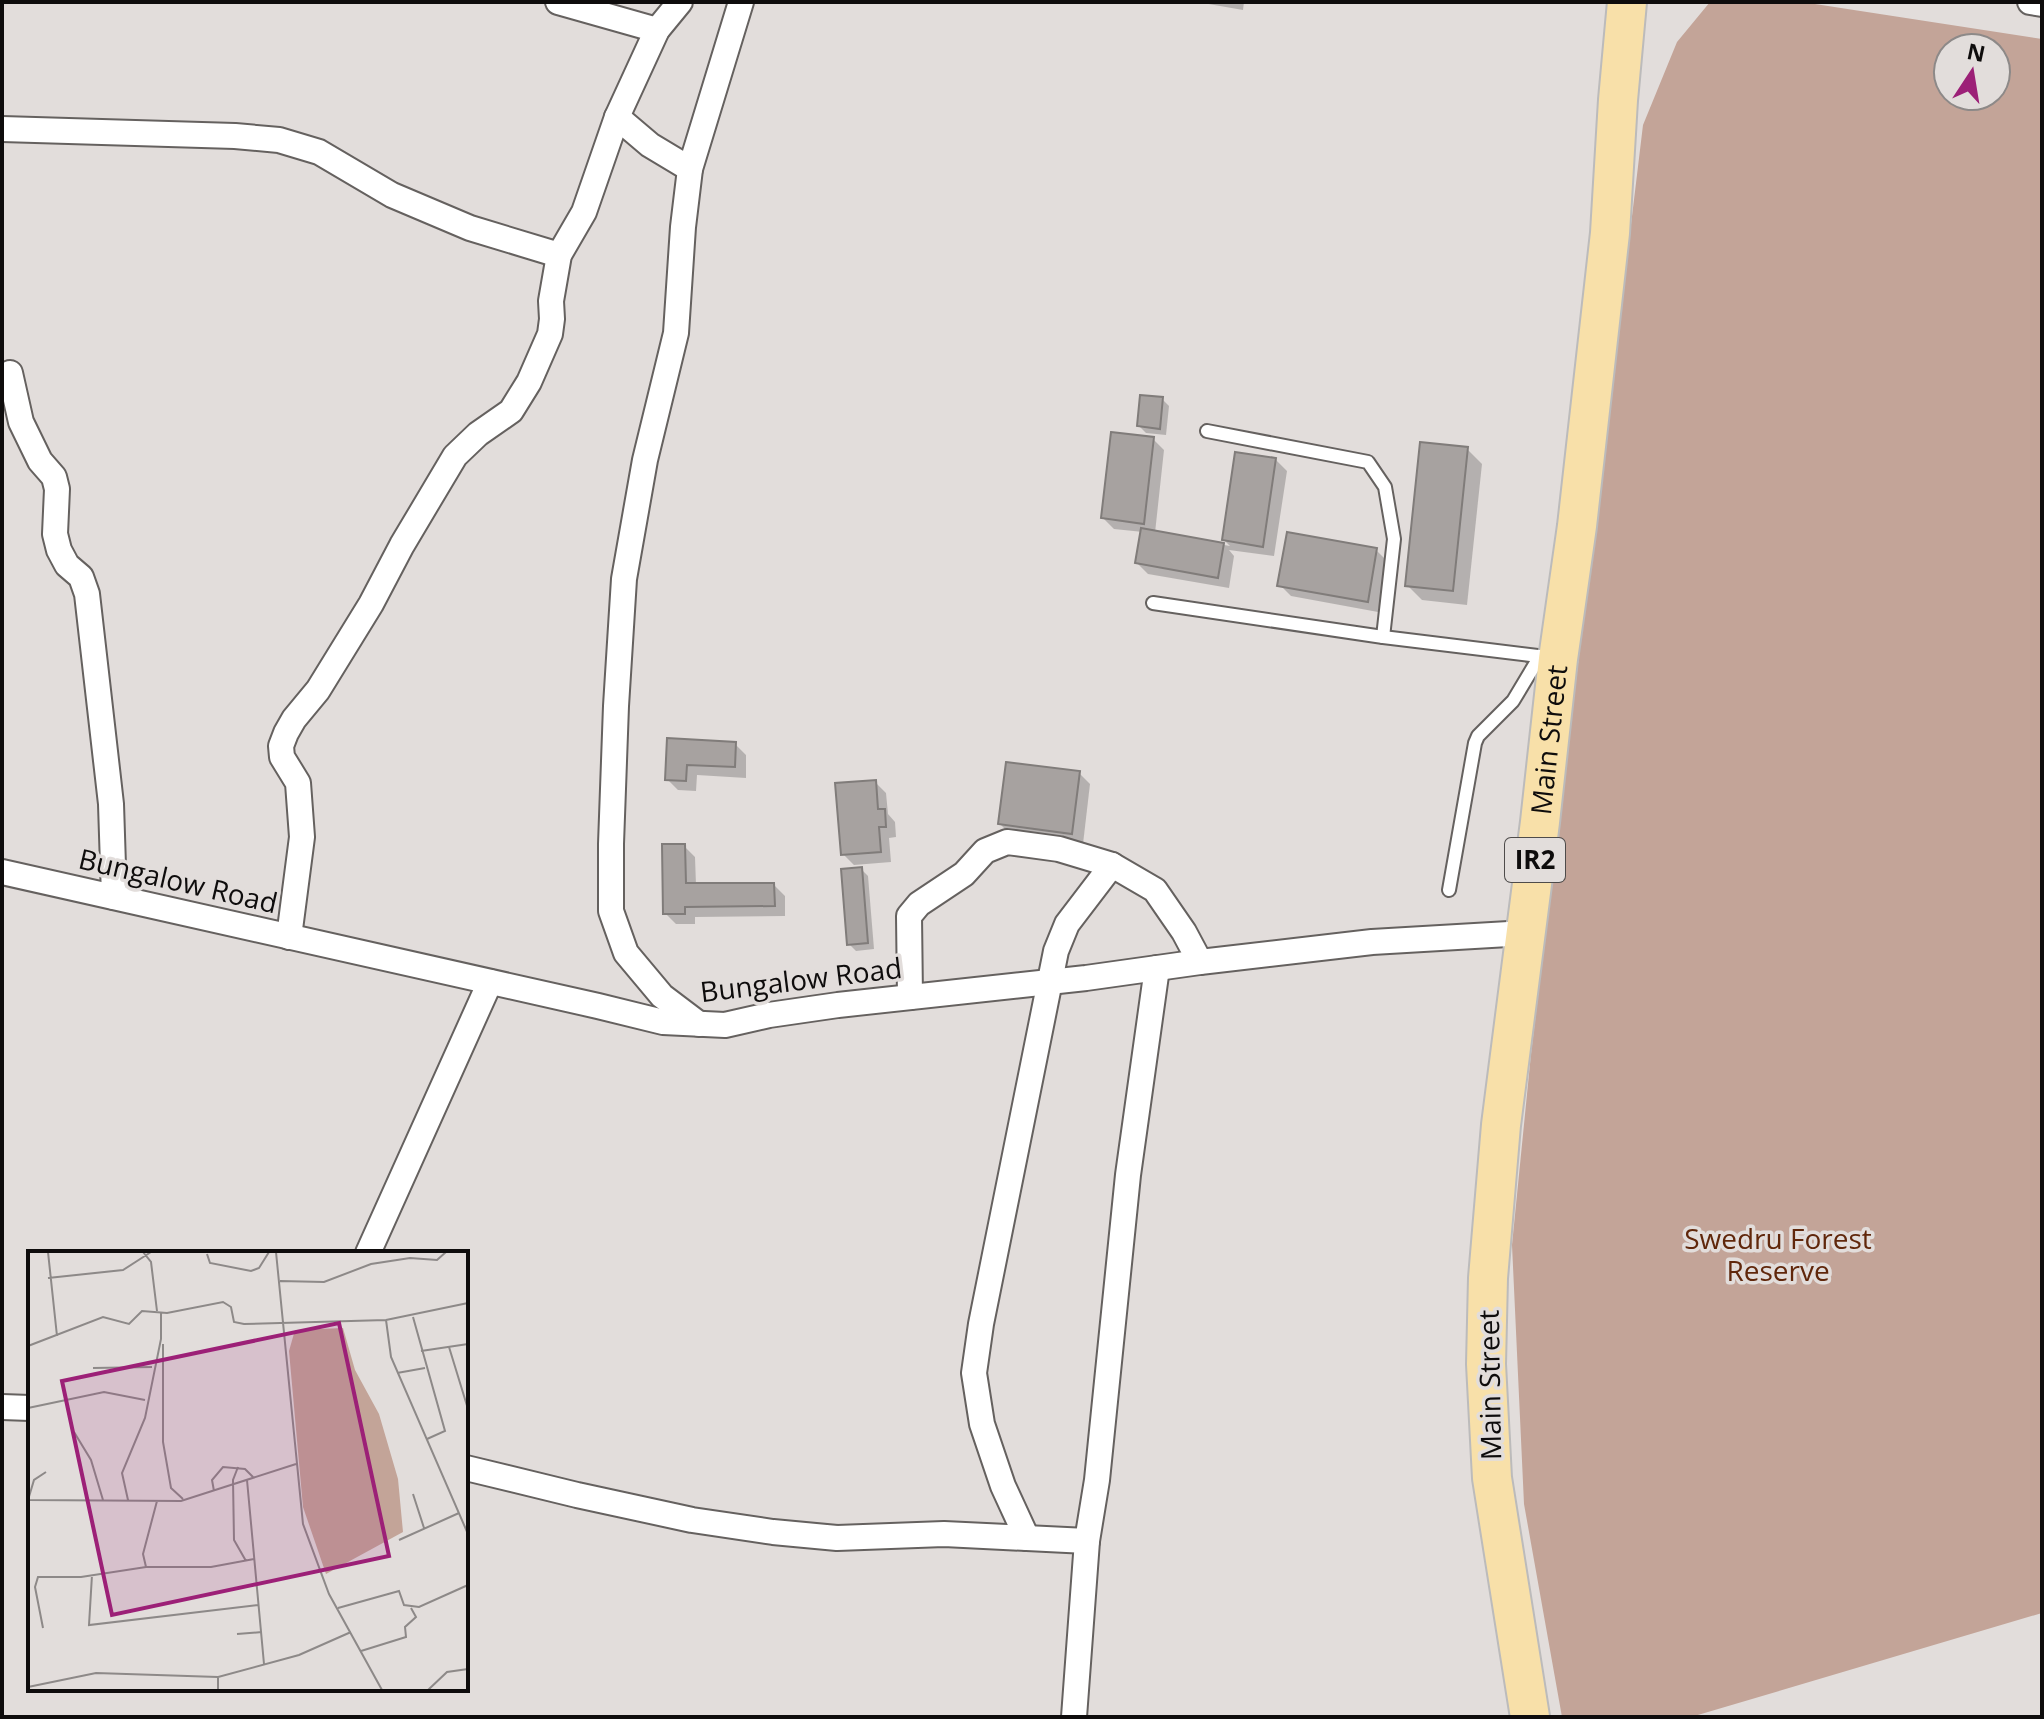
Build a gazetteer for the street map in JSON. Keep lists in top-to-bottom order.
{
  "streets": {
    "main road": ["Main Street", "IR2"],
    "street": ["Bungalow Road"]
  },
  "crossings": [
    ["Main Street", "Bungalow Road"]
  ],
  "parks": ["Swedru Forest Reserve"],
  "north": "top"
}
